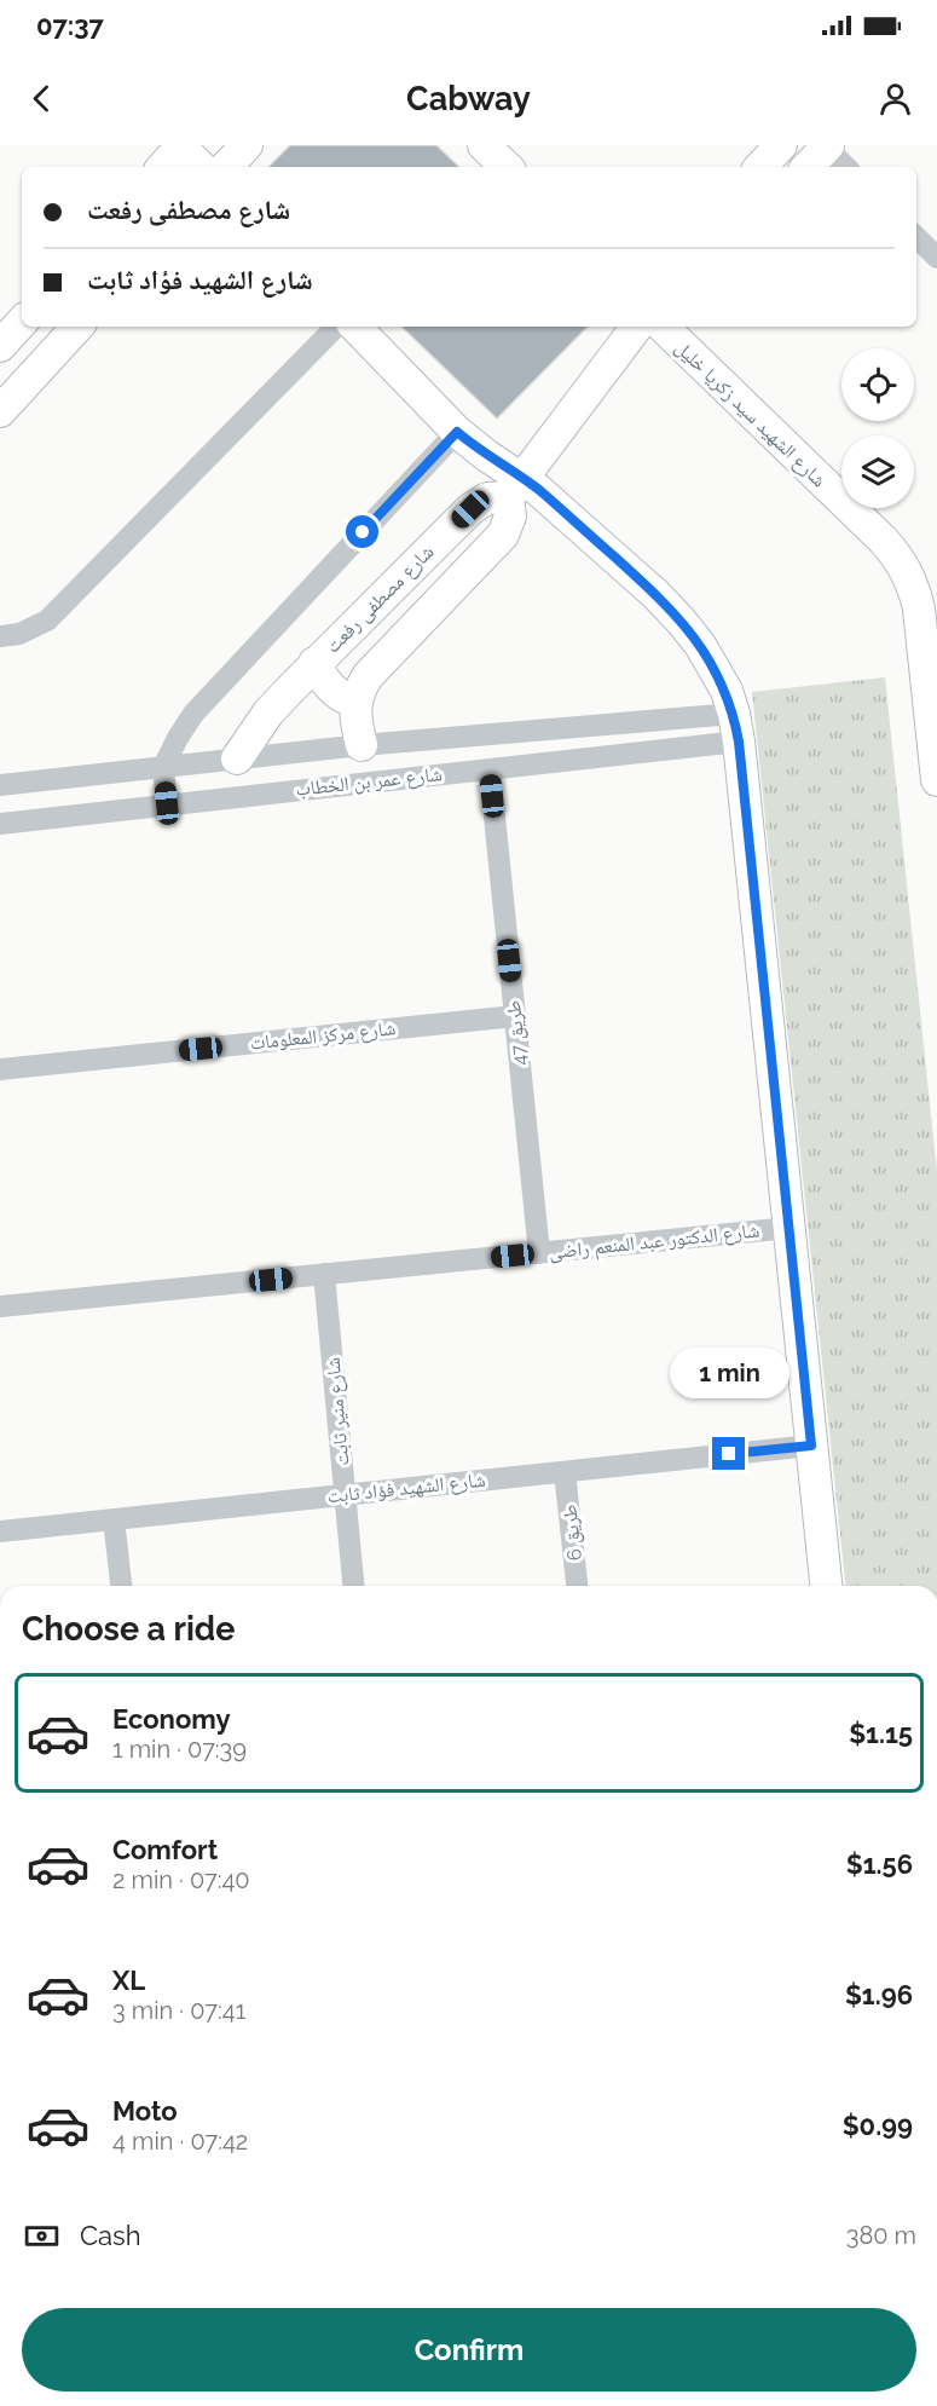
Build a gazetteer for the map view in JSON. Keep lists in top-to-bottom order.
{
  "streets": {
    "street": [
      "شارع الشهيد سيد زكريا خليل",
      "شارع مصطفى رفعت",
      "شارع عمر بن الخطاب",
      "طريق 47",
      "شارع مركز المعلومات",
      "شارع الدكتور عبد المنعم راضى",
      "شارع منير ثابت",
      "شارع الشهيد فؤاد ثابت",
      "طريق 6"
    ]
  },
  "crossings": [
    ["شارع مصطفى رفعت", "شارع عمر بن الخطاب"],
    ["شارع عمر بن الخطاب", "طريق 47"],
    ["طريق 47", "شارع مركز المعلومات"],
    ["طريق 47", "شارع الدكتور عبد المنعم راضى"],
    ["شارع الدكتور عبد المنعم راضى", "شارع منير ثابت"],
    ["شارع منير ثابت", "شارع الشهيد فؤاد ثابت"],
    ["شارع الشهيد فؤاد ثابت", "طريق 6"]
  ],
  "page": {
    "status": "07:37",
    "header": "Cabway",
    "banner": ["شارع مصطفى رفعت", "شارع الشهيد فؤاد ثابت"],
    "bubble": "1 min",
    "heading": "Choose a ride",
    "list": [
      {
        "name": "Economy",
        "note": "1 min · 07:39",
        "value": "$1.15"
      },
      {
        "name": "Comfort",
        "note": "2 min · 07:40",
        "value": "$1.56"
      },
      {
        "name": "XL",
        "note": "3 min · 07:41",
        "value": "$1.96"
      },
      {
        "name": "Moto",
        "note": "4 min · 07:42",
        "value": "$0.99"
      }
    ],
    "pay": ["Cash", "380 m"],
    "buttons": "Confirm"
  }
}
